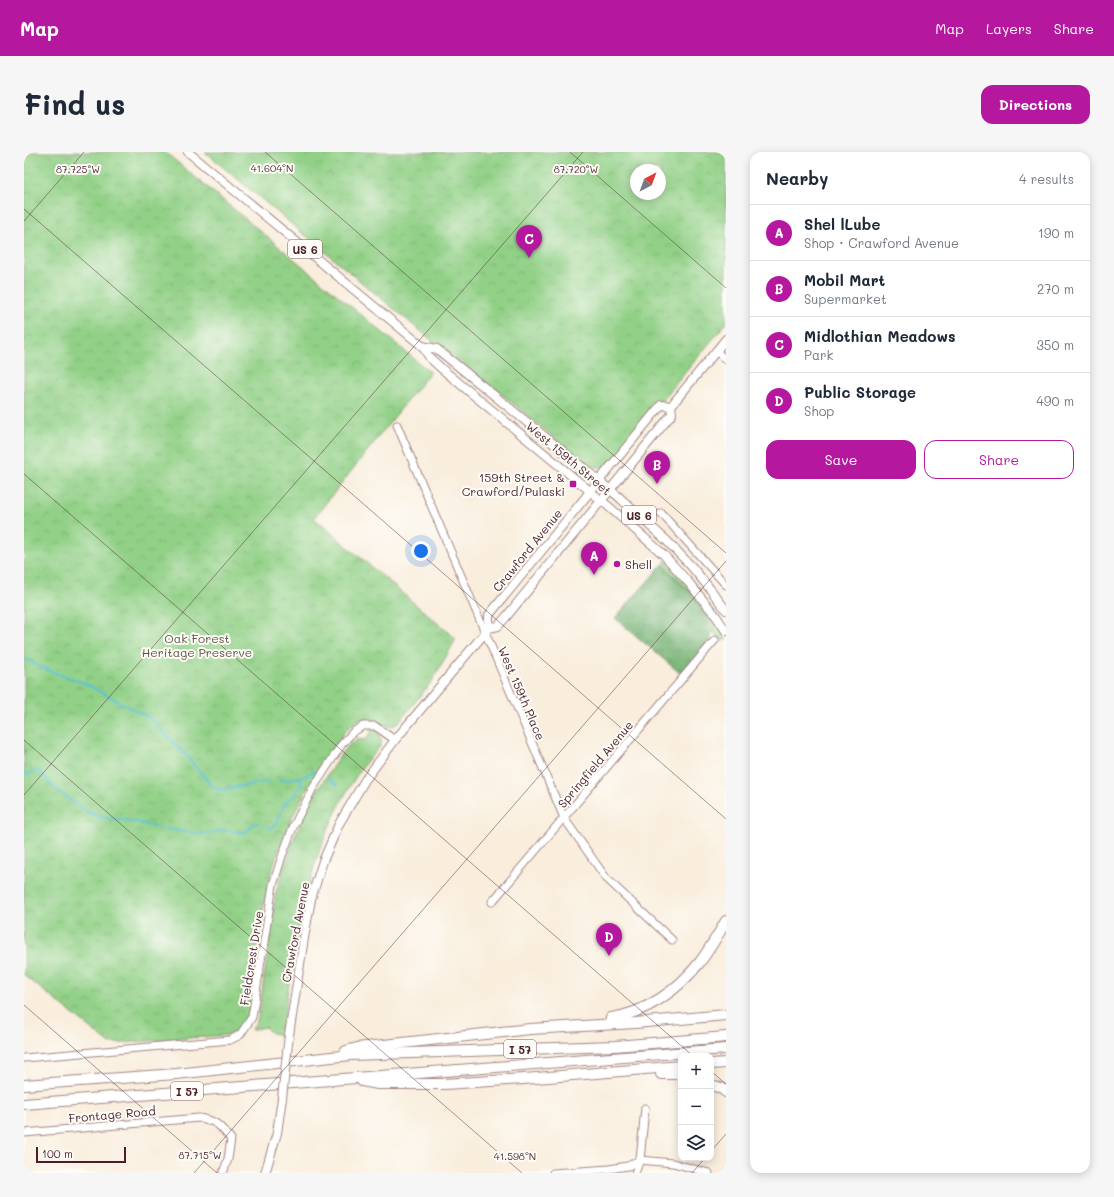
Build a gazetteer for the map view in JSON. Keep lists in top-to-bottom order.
{
  "streets": {
    "highway": ["I 57"],
    "main road": ["US 6", "West 159th Street", "Crawford Avenue"],
    "street": [
      "West 159th Place",
      "Springfield Avenue",
      "Fieldcrest Drive",
      "Frontage Road"
    ]
  },
  "crossings": [
    ["West 159th Street", "Crawford Avenue"],
    ["Crawford Avenue", "West 159th Place"],
    ["Crawford Avenue", "Fieldcrest Drive"],
    ["West 159th Place", "Springfield Avenue"]
  ],
  "parks": ["Oak Forest Heritage Preserve"],
  "places": {
    "transit": ["159th Street & Crawford/Pulaski"],
    "other": ["Shell"]
  },
  "scale_bar": "100 m",
  "north": "top right",
  "page": {
    "header": "Map",
    "nav": ["Map", "Layers", "Share"],
    "buttons": [
      "Directions",
      ["Save", "Share"]
    ],
    "title": "Find us",
    "heading": ["Nearby", "4 results"],
    "list": [
      {
        "mark": "A",
        "name": "Shel lLube",
        "note": "Shop · Crawford Avenue",
        "value": "190 m"
      },
      {
        "mark": "B",
        "name": "Mobil Mart",
        "note": "Supermarket",
        "value": "270 m"
      },
      {
        "mark": "C",
        "name": "Midlothian Meadows",
        "note": "Park",
        "value": "350 m"
      },
      {
        "mark": "D",
        "name": "Public Storage",
        "note": "Shop",
        "value": "490 m"
      }
    ],
    "pins": [
      "C",
      "B",
      "A",
      "D"
    ],
    "map_buttons": ["+", "−"],
    "scale": "100 m"
  },
  "coordinates": [
    "41.604°N",
    "87.725°W",
    "87.720°W",
    "87.715°W",
    "41.598°N"
  ]
}
